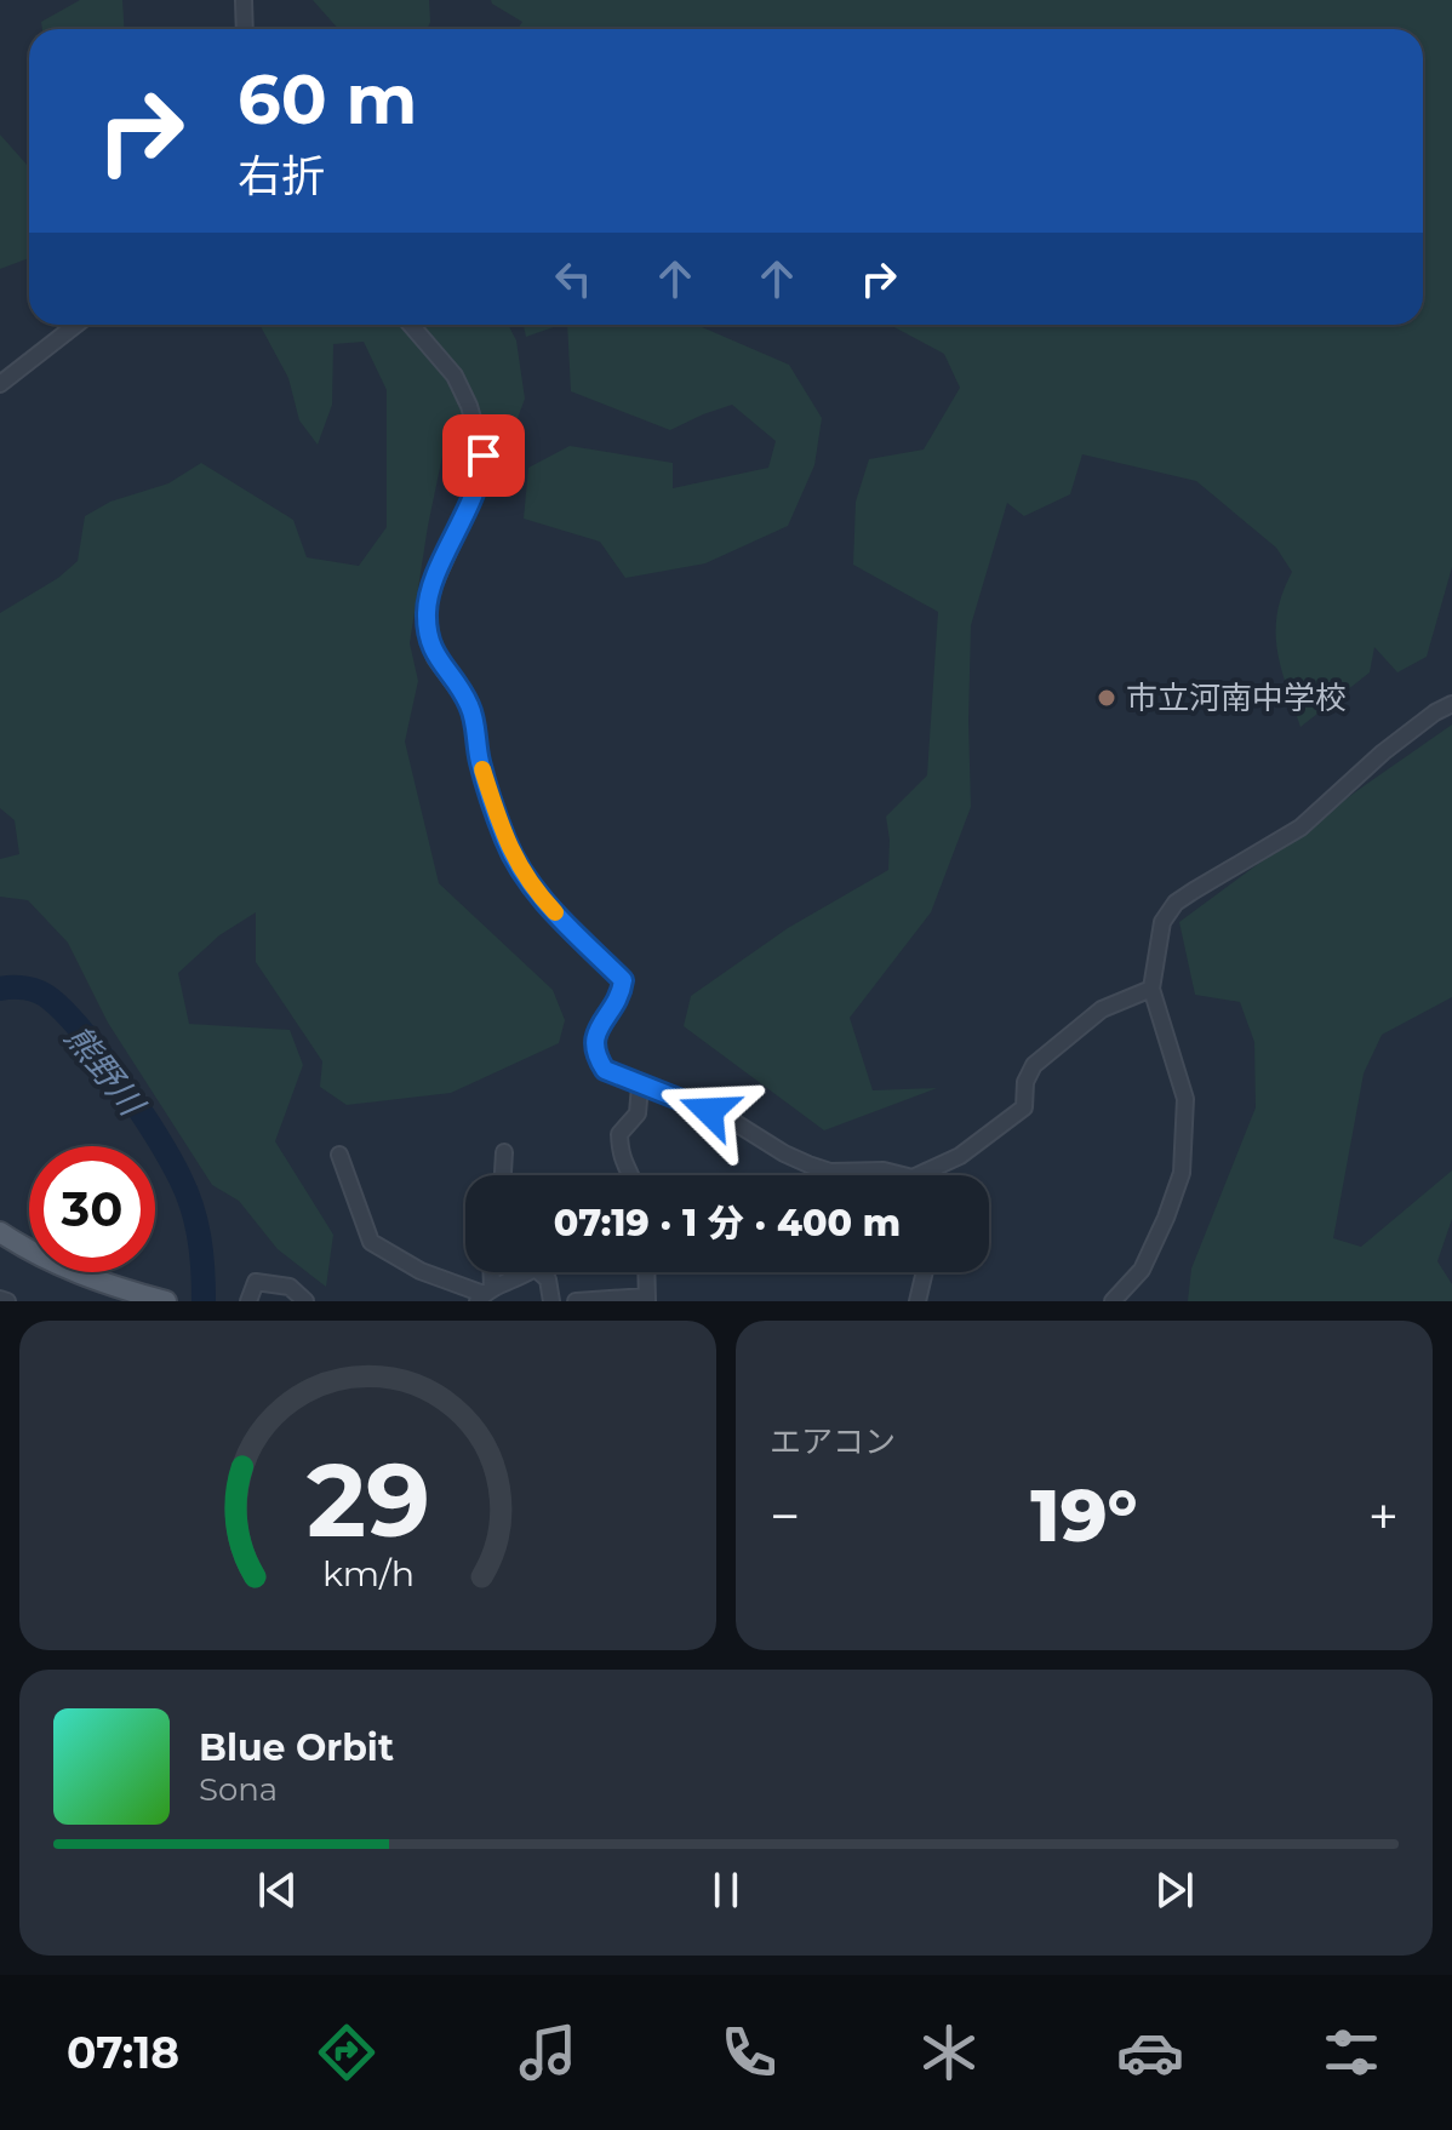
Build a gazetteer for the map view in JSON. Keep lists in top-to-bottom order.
{
  "water": ["熊野川"],
  "places": ["市立河南中学校"],
  "page": {
    "turn": ["60 m", "右折"],
    "limit": "30",
    "trip": "07:19 · 1 分 · 400 m",
    "tile": "エアコン",
    "heat": ["−", "19°", "+"],
    "song": ["Blue Orbit", "Sona"],
    "tabs": "07:18",
    "gauge": ["29", "km/h"]
  }
}
